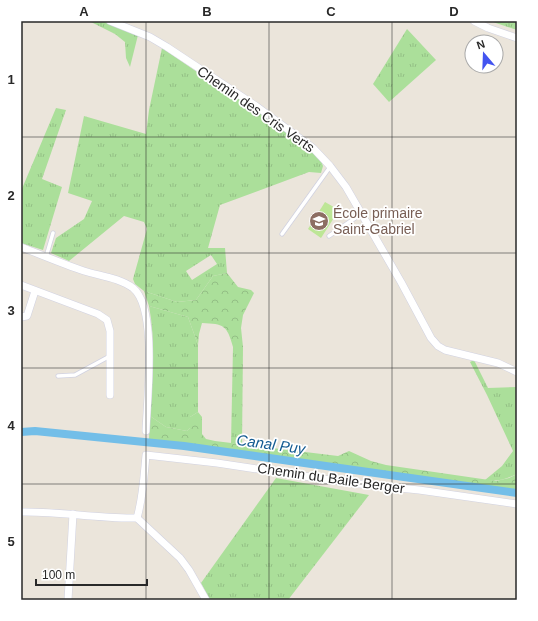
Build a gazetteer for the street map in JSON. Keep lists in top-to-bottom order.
{
  "streets": {
    "street": ["Chemin des Cris Verts", "Chemin du Baile Berger"]
  },
  "water": ["Canal Puy"],
  "places": {
    "school or university": ["École primaire Saint-Gabriel"]
  },
  "scale_bar": "100 m",
  "north": "top",
  "grid": {
    "columns": [
      "A",
      "B",
      "C",
      "D"
    ],
    "rows": [
      "1",
      "2",
      "3",
      "4",
      "5"
    ]
  }
}
